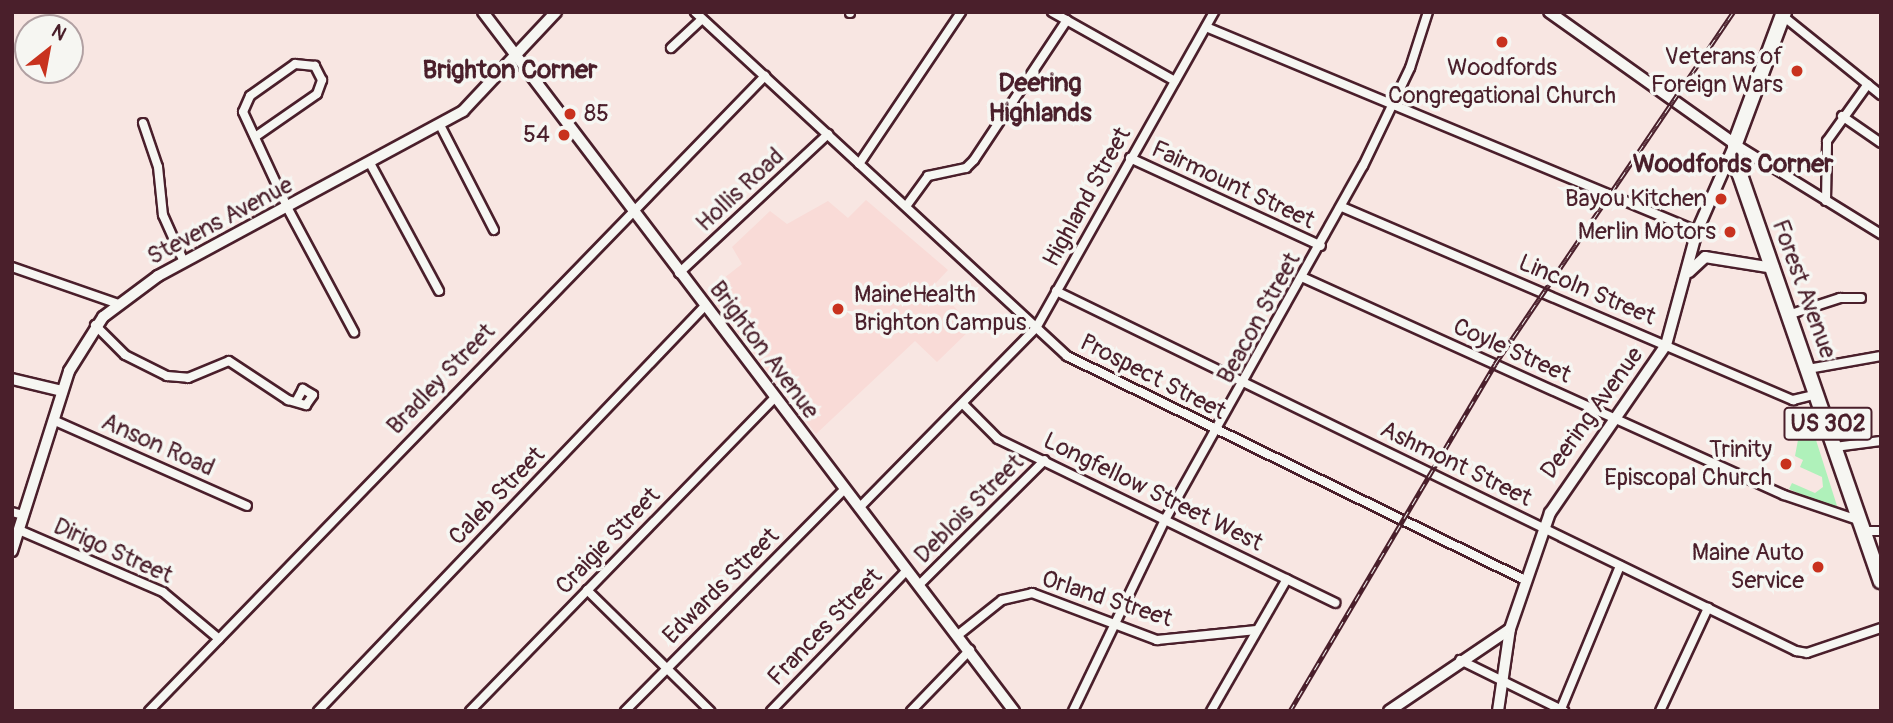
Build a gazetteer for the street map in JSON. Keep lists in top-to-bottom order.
{
  "streets": {
    "highway": ["Forest Avenue", "US 302"],
    "main road": ["Stevens Avenue", "Brighton Avenue", "Deering Avenue"],
    "street": [
      "Fairmount Street",
      "Hollis Road",
      "Highland Street",
      "Lincoln Street",
      "Beacon Street",
      "Coyle Street",
      "Prospect Street",
      "Bradley Street",
      "Anson Road",
      "Ashmont Street",
      "Longfellow Street West",
      "Caleb Street",
      "Deblois Street",
      "Craigie Street",
      "Dirigo Street",
      "Edwards Street",
      "Orland Street",
      "Frances Street"
    ]
  },
  "crossings": [
    ["Fairmount Street", "Highland Street"],
    ["Fairmount Street", "Beacon Street"],
    ["Hollis Road", "Brighton Avenue"],
    ["Hollis Road", "Prospect Street"],
    ["Highland Street", "Brighton Avenue"],
    ["Highland Street", "Prospect Street"],
    ["Highland Street", "Ashmont Street"],
    ["Highland Street", "Longfellow Street West"],
    ["Stevens Avenue", "Brighton Avenue"],
    ["Stevens Avenue", "Anson Road"],
    ["Stevens Avenue", "Dirigo Street"],
    ["Forest Avenue", "Lincoln Street"],
    ["Forest Avenue", "Coyle Street"],
    ["Forest Avenue", "Deering Avenue"],
    ["Lincoln Street", "Beacon Street"],
    ["Lincoln Street", "Deering Avenue"],
    ["Beacon Street", "Coyle Street"],
    ["Beacon Street", "Prospect Street"],
    ["Beacon Street", "Ashmont Street"],
    ["Beacon Street", "Longfellow Street West"],
    ["Beacon Street", "Orland Street"],
    ["Brighton Avenue", "Bradley Street"],
    ["Brighton Avenue", "Caleb Street"],
    ["Brighton Avenue", "Deblois Street"],
    ["Brighton Avenue", "Craigie Street"],
    ["Brighton Avenue", "Edwards Street"],
    ["Brighton Avenue", "Orland Street"],
    ["Brighton Avenue", "Frances Street"],
    ["Coyle Street", "Deering Avenue"],
    ["Prospect Street", "Bradley Street"],
    ["Prospect Street", "Deering Avenue"],
    ["Bradley Street", "Dirigo Street"],
    ["Deering Avenue", "Ashmont Street"],
    ["Longfellow Street West", "Deblois Street"]
  ],
  "districts": ["Brighton Corner", "Deering Highlands", "Woodfords Corner"],
  "places": [
    "Woodfords Congregational Church",
    "Veterans of Foreign Wars",
    "85",
    "54",
    "Bayou Kitchen",
    "Merlin Motors",
    "MaineHealth Brighton Campus",
    "Trinity Episcopal Church",
    "Maine Auto Service"
  ],
  "north": "top right"
}
